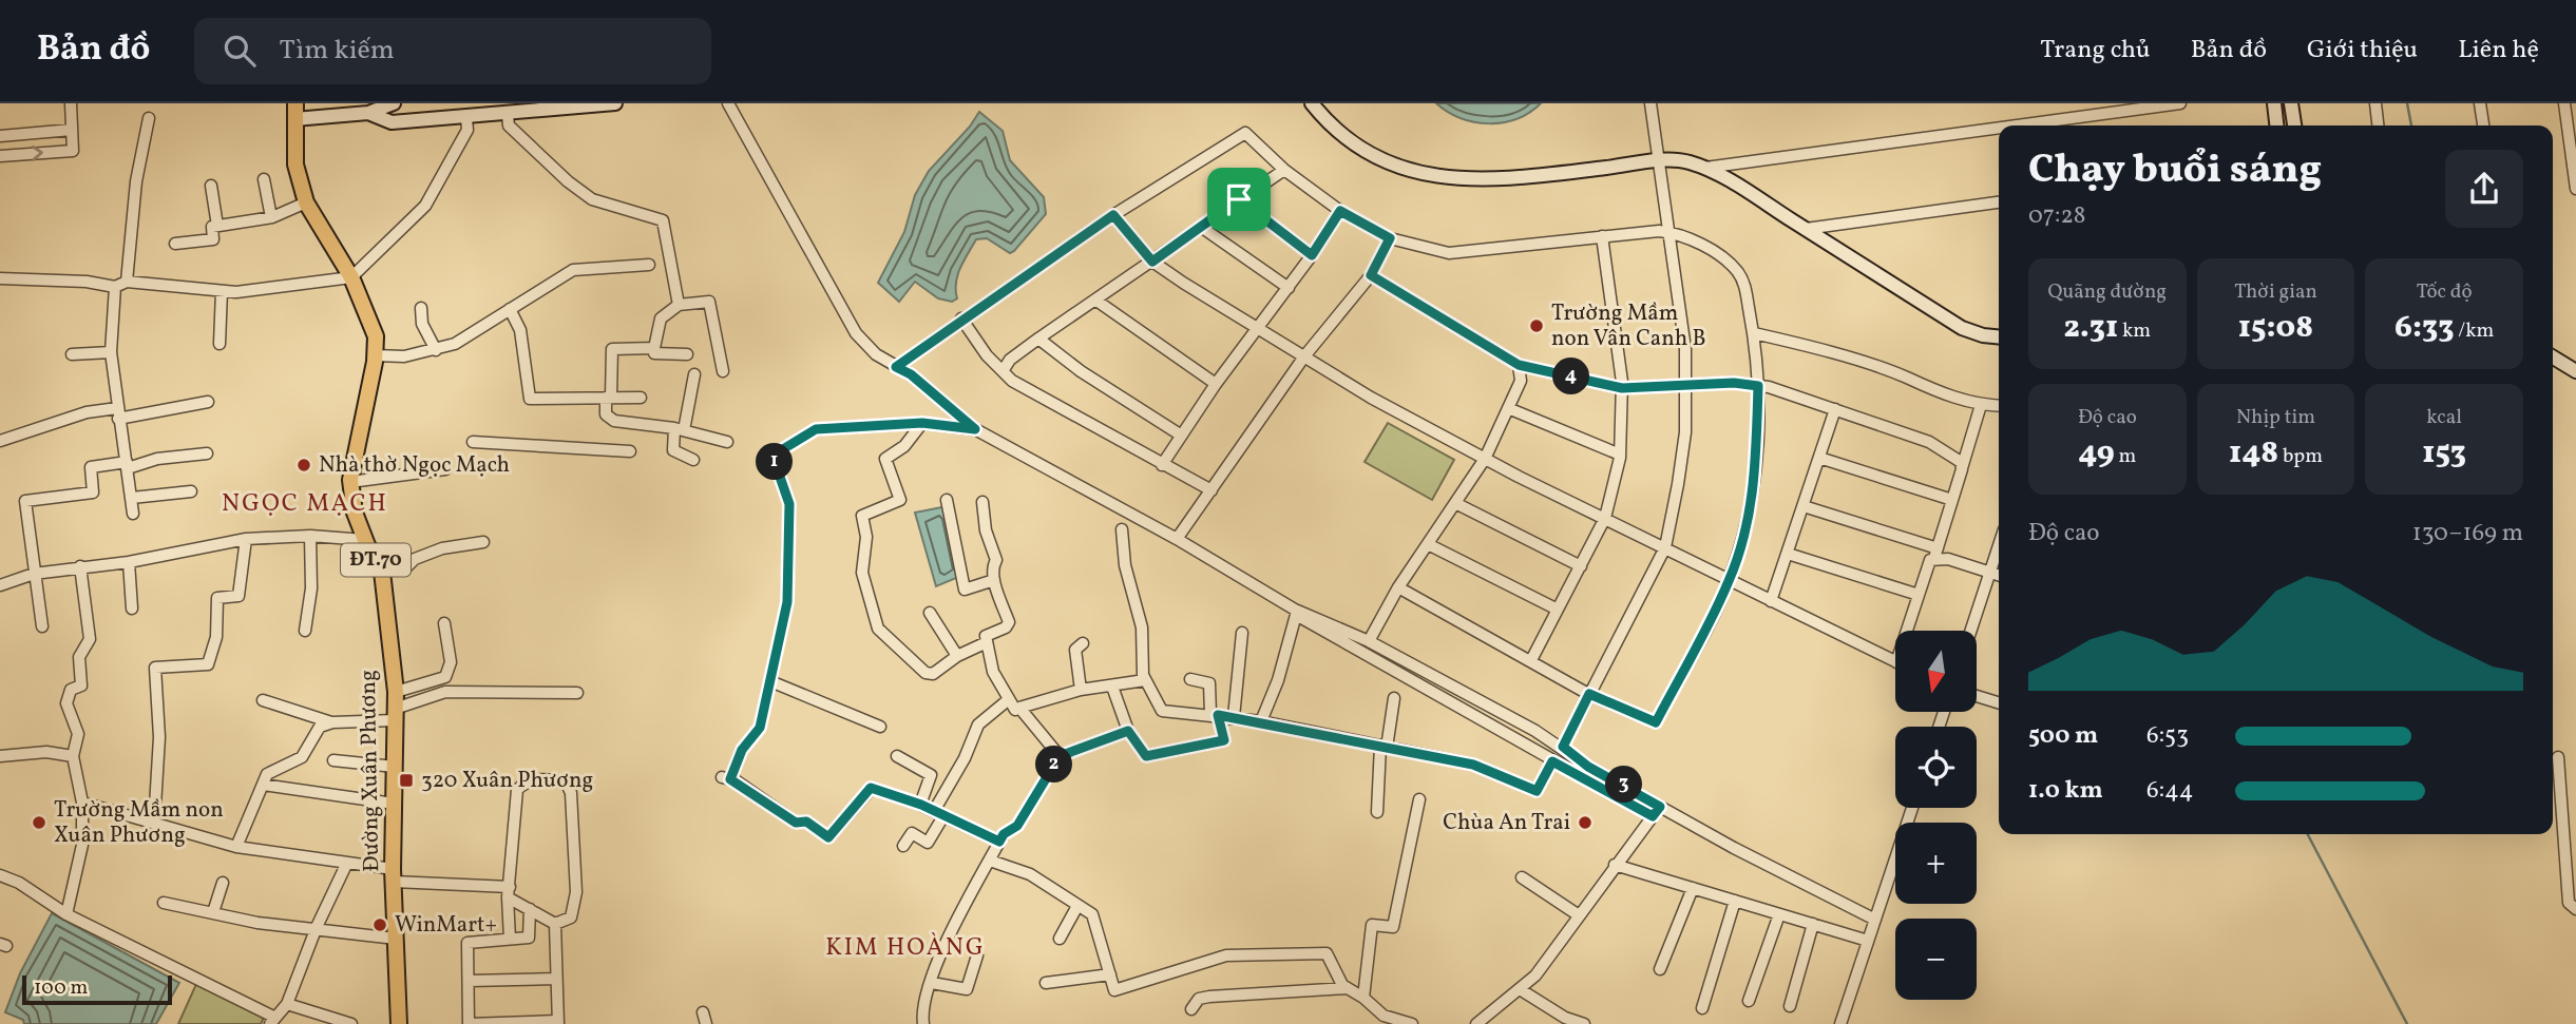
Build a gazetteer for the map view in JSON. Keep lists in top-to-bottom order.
{
  "streets": {
    "main road": ["ĐT.70", "Đường Xuân Phương"]
  },
  "districts": ["NGỌC MẠCH", "KIM HOÀNG"],
  "places": {
    "other": [
      "Trường Mầm non Vân Canh B",
      "Nhà thờ Ngọc Mạch",
      "Trường Mầm non Xuân Phương",
      "Chùa An Trai",
      "WinMart+"
    ],
    "transit": ["320 Xuân Phương"]
  },
  "scale_bar": "100 m",
  "north": "bottom",
  "page": {
    "header": "Bản đồ",
    "search": "Tìm kiếm",
    "nav": [
      "Trang chủ",
      "Bản đồ",
      "Giới thiệu",
      "Liên hệ"
    ],
    "heading": ["Chạy buổi sáng", "07:28"],
    "stats": [
      ["Quãng đường", "2.31 km"],
      ["Thời gian", "15:08"],
      ["Tốc độ", "6:33 /km"],
      ["Độ cao", "49 m"],
      ["Nhịp tim", "148 bpm"],
      ["kcal", "153"]
    ],
    "pins": [
      "4",
      "1",
      "2",
      "3"
    ],
    "chart": ["Độ cao", "130–169 m"],
    "map_buttons": ["+", "−"],
    "list": [
      {
        "name": "500 m",
        "note": "6:53"
      },
      {
        "name": "1.0 km",
        "note": "6:44"
      }
    ],
    "scale": "100 m"
  }
}
